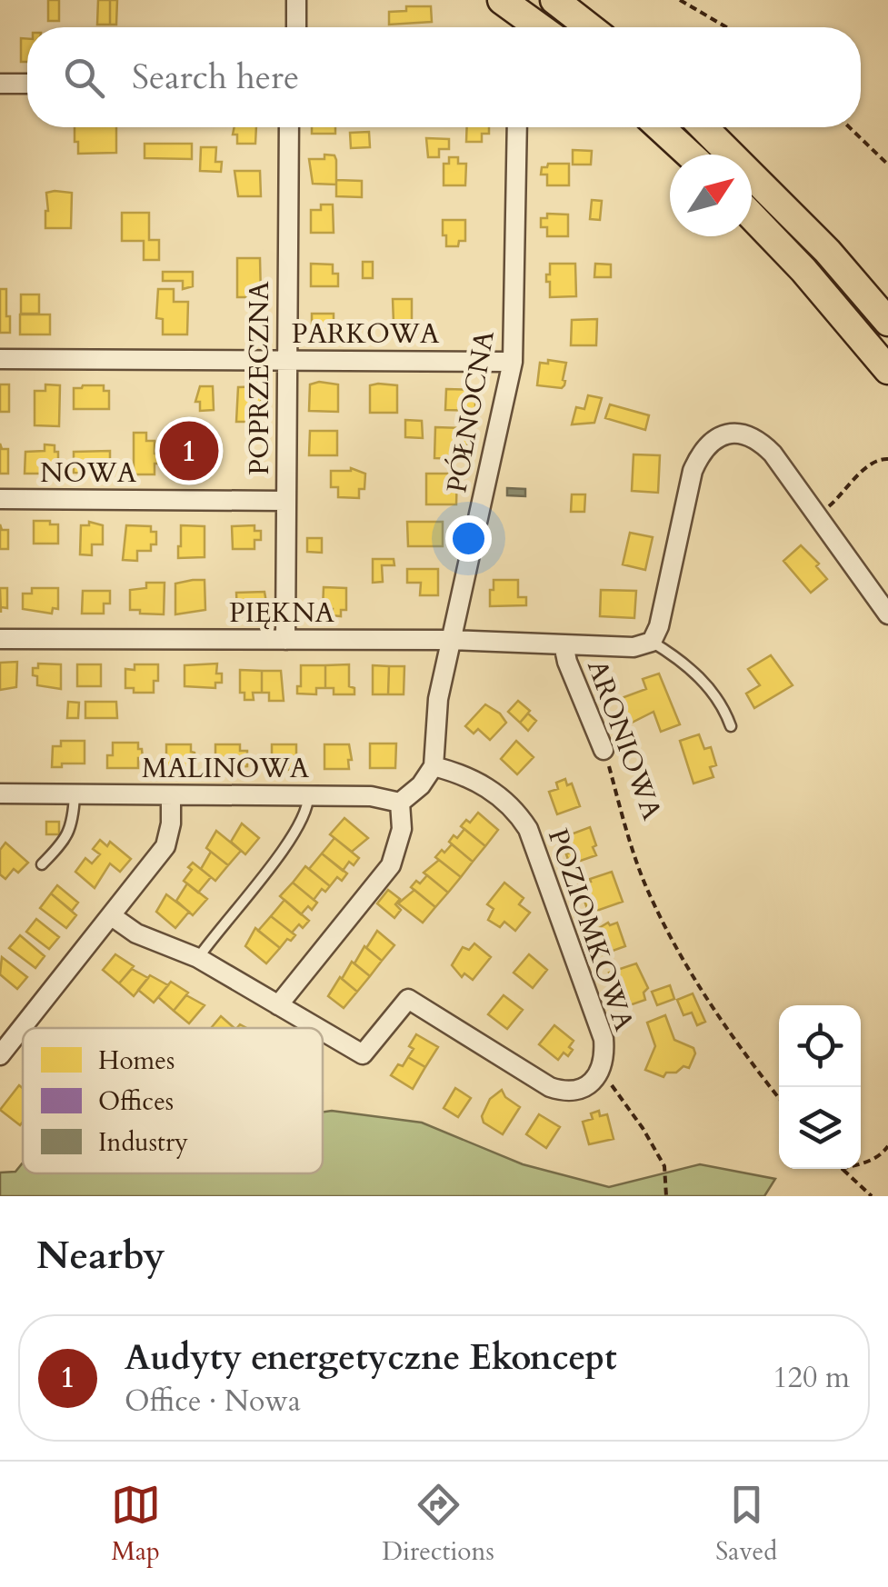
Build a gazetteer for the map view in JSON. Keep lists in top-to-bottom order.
{
  "streets": {
    "street": [
      "PARKOWA",
      "POPRZECZNA",
      "PÓŁNOCNA",
      "NOWA",
      "PIĘKNA",
      "ARONIOWA",
      "MALINOWA",
      "POZIOMKOWA"
    ]
  },
  "crossings": [
    ["PARKOWA", "POPRZECZNA"],
    ["PARKOWA", "PÓŁNOCNA"],
    ["POPRZECZNA", "NOWA"],
    ["POPRZECZNA", "PIĘKNA"],
    ["PÓŁNOCNA", "PIĘKNA"],
    ["PÓŁNOCNA", "POZIOMKOWA"],
    ["PIĘKNA", "ARONIOWA"]
  ],
  "legend": ["Homes", "Offices", "Industry"],
  "north": "top right",
  "page": {
    "search": "Search here",
    "pins": "1",
    "heading": "Nearby",
    "list": [
      {
        "mark": "1",
        "name": "Audyty energetyczne Ekoncept",
        "note": "Office · Nowa",
        "value": "120 m"
      }
    ],
    "nav": ["Map", "Directions", "Saved"]
  }
}
